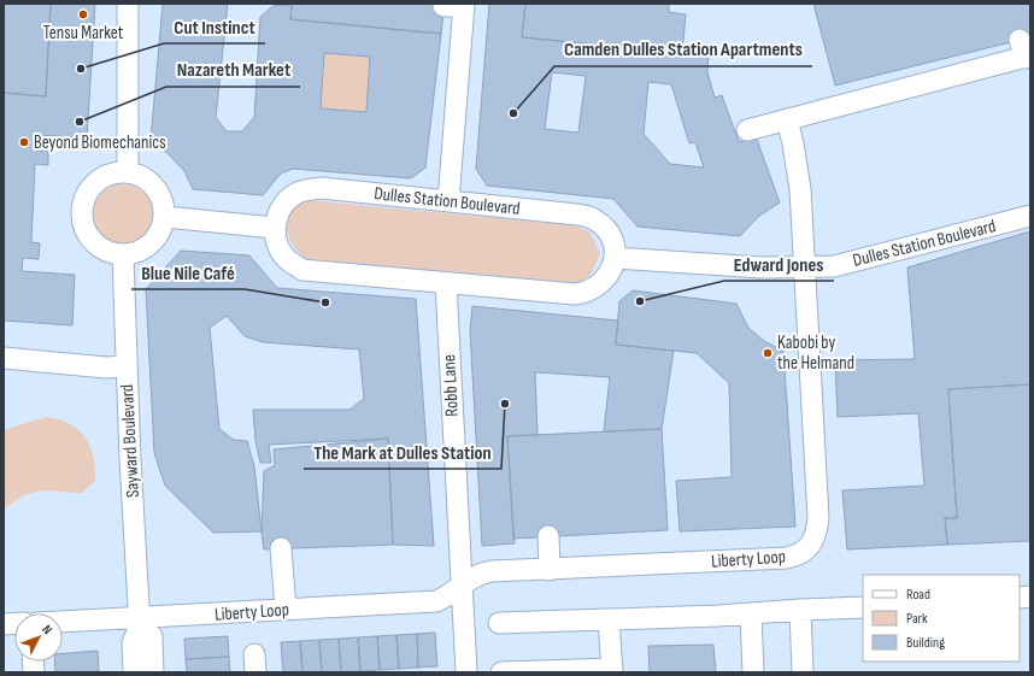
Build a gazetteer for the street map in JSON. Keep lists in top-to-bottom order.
{
  "streets": {
    "street": [
      "Dulles Station Boulevard",
      "Robb Lane",
      "Sayward Boulevard",
      "Liberty Loop"
    ]
  },
  "crossings": [
    ["Dulles Station Boulevard", "Liberty Loop"],
    ["Robb Lane", "Liberty Loop"],
    ["Sayward Boulevard", "Liberty Loop"]
  ],
  "places": [
    "Tensu Market",
    "Cut Instinct",
    "Camden Dulles Station Apartments",
    "Nazareth Market",
    "Beyond Biomechanics",
    "Edward Jones",
    "Blue Nile Café",
    "Kabobi by the Helmand",
    "The Mark at Dulles Station"
  ],
  "legend": ["Road", "Park", "Building"],
  "north": "top right"
}
